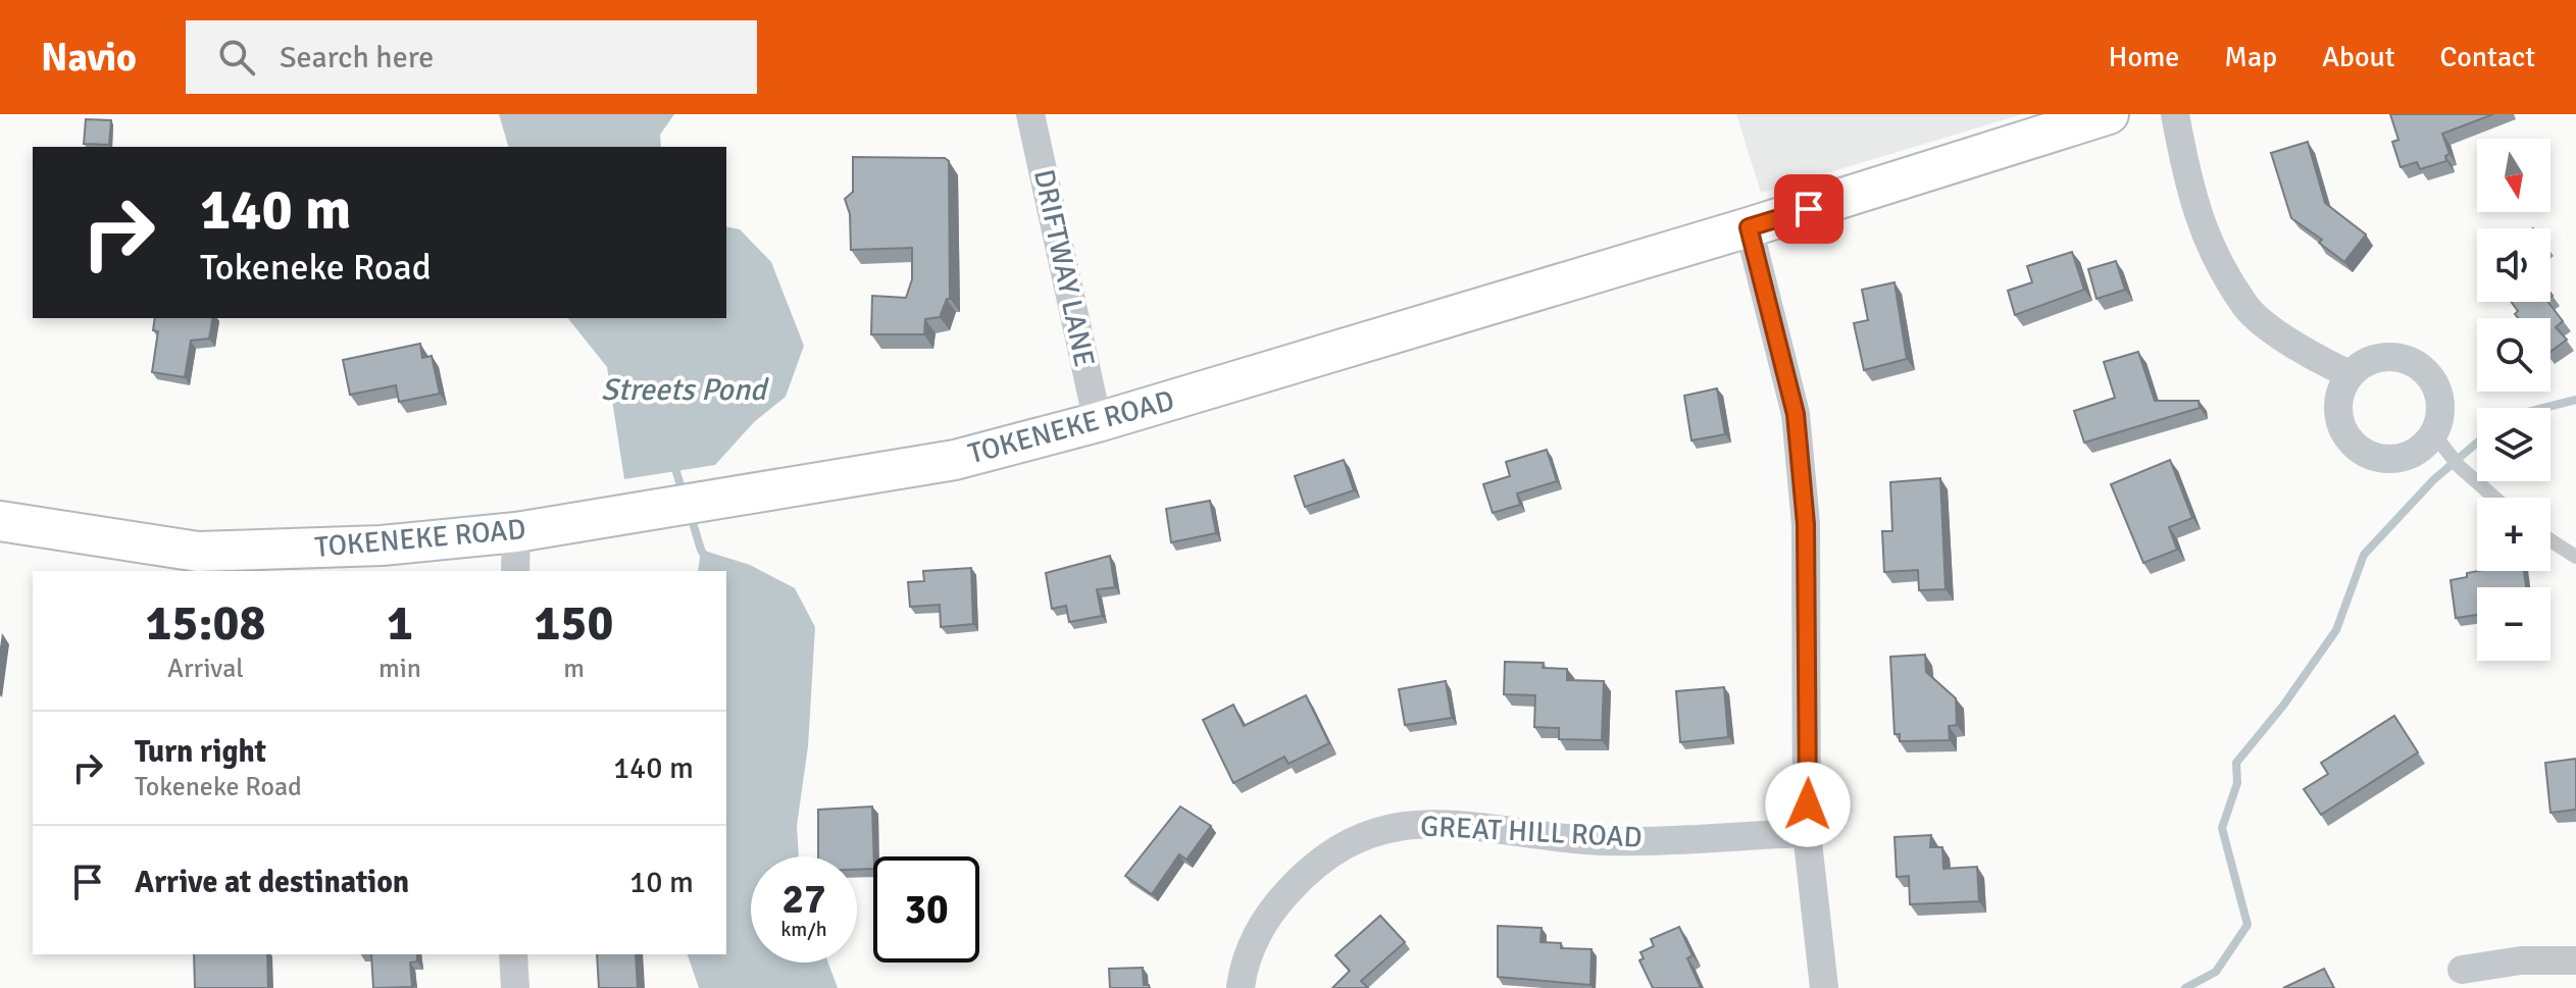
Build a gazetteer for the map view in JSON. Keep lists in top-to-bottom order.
{
  "streets": {
    "main road": ["TOKENEKE ROAD"],
    "street": ["DRIFTWAY LANE", "GREAT HILL ROAD"]
  },
  "crossings": [
    ["DRIFTWAY LANE", "TOKENEKE ROAD"]
  ],
  "water": ["Streets Pond"],
  "north": "bottom",
  "page": {
    "header": "Navio",
    "search": "Search here",
    "nav": [
      "Home",
      "Map",
      "About",
      "Contact"
    ],
    "map_buttons": ["+", "−"],
    "turn": ["140 m", "Tokeneke Road"],
    "eta": [
      "15:08",
      "Arrival",
      "1",
      "min",
      "150",
      "m"
    ],
    "list": [
      {
        "name": "Turn right",
        "note": "Tokeneke Road",
        "value": "140 m"
      },
      {
        "name": "Arrive at destination",
        "value": "10 m"
      }
    ],
    "speed": "27 km/h",
    "limit": "30"
  }
}
